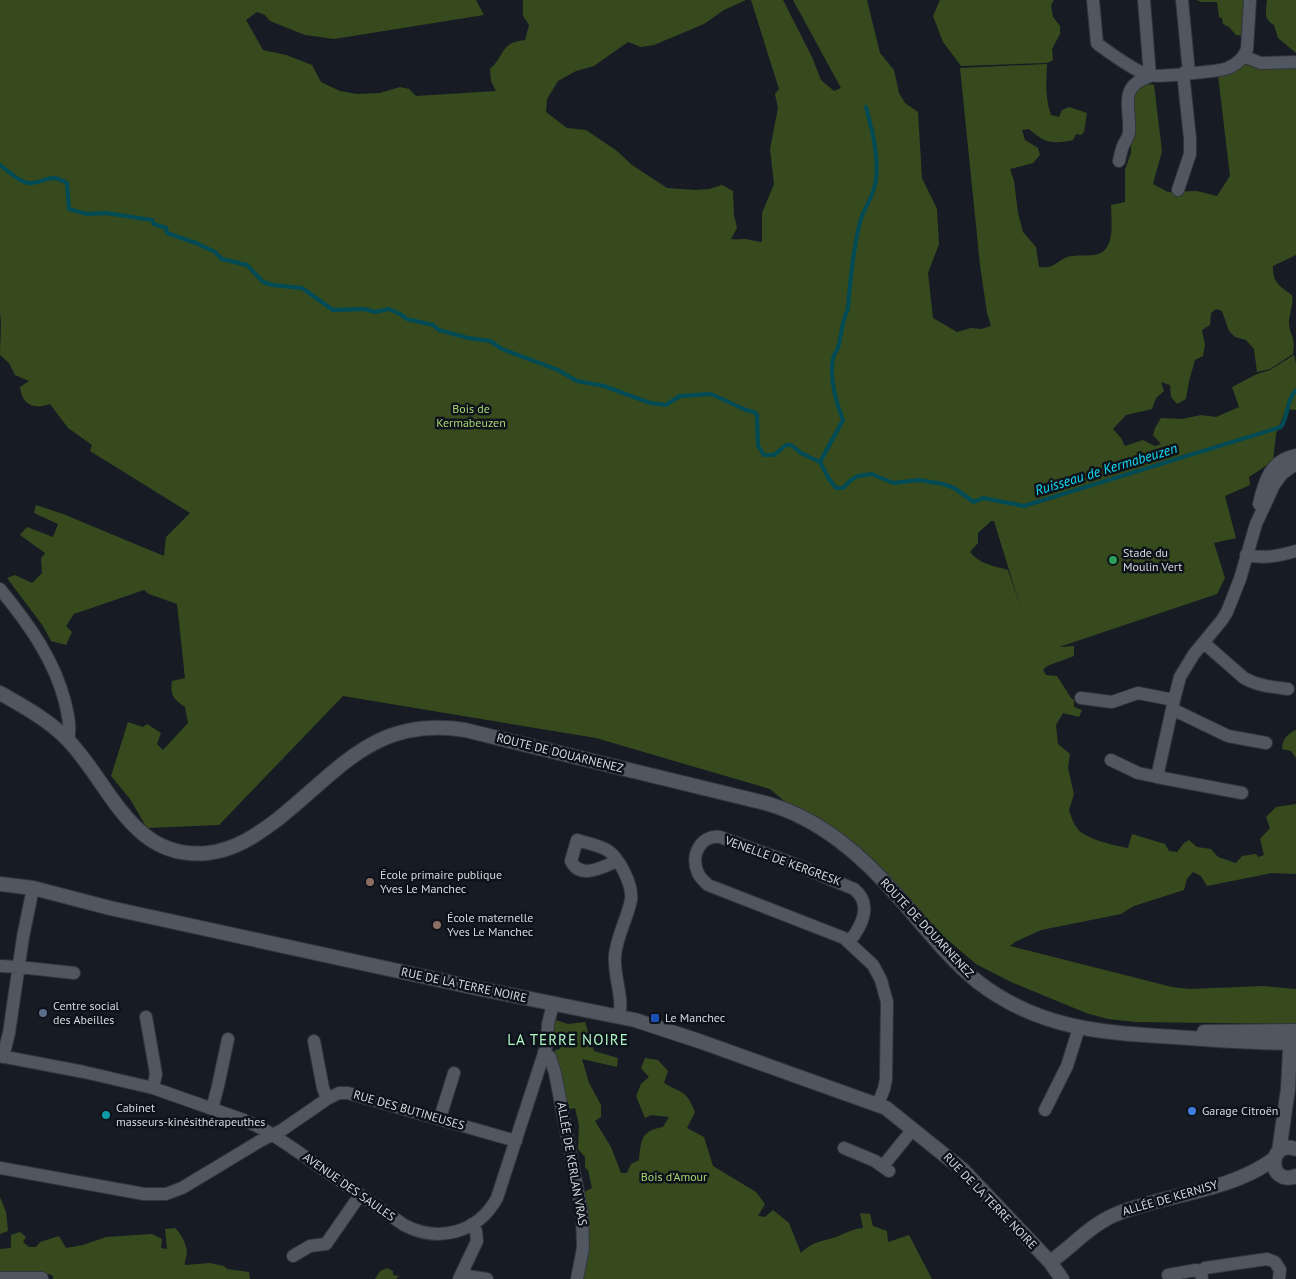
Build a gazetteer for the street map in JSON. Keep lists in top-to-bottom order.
{
  "streets": {
    "main road": ["ROUTE DE DOUARNENEZ", "RUE DE LA TERRE NOIRE", "ALLÉE DE KERNISY"],
    "street": [
      "VENELLE DE KERGRESK",
      "RUE DES BUTINEUSES",
      "ALLÉE DE KERLAN VRAS",
      "AVENUE DES SAULES"
    ]
  },
  "crossings": [
    ["VENELLE DE KERGRESK", "RUE DE LA TERRE NOIRE"],
    ["RUE DE LA TERRE NOIRE", "AVENUE DES SAULES"],
    ["RUE DE LA TERRE NOIRE", "ALLÉE DE KERNISY"],
    ["RUE DES BUTINEUSES", "AVENUE DES SAULES"],
    ["ALLÉE DE KERLAN VRAS", "AVENUE DES SAULES"]
  ],
  "districts": ["LA TERRE NOIRE"],
  "water": ["Ruisseau de Kermabeuzen"],
  "parks": ["Bois de Kermabeuzen", "Bois d'Amour"],
  "places": {
    "other": [
      "Stade du Moulin Vert",
      "École primaire publique Yves Le Manchec",
      "École maternelle Yves Le Manchec",
      "Centre social des Abeilles",
      "Garage Citroën",
      "Cabinet masseurs-kinésithérapeuthes"
    ],
    "transit": ["Le Manchec"]
  }
}
